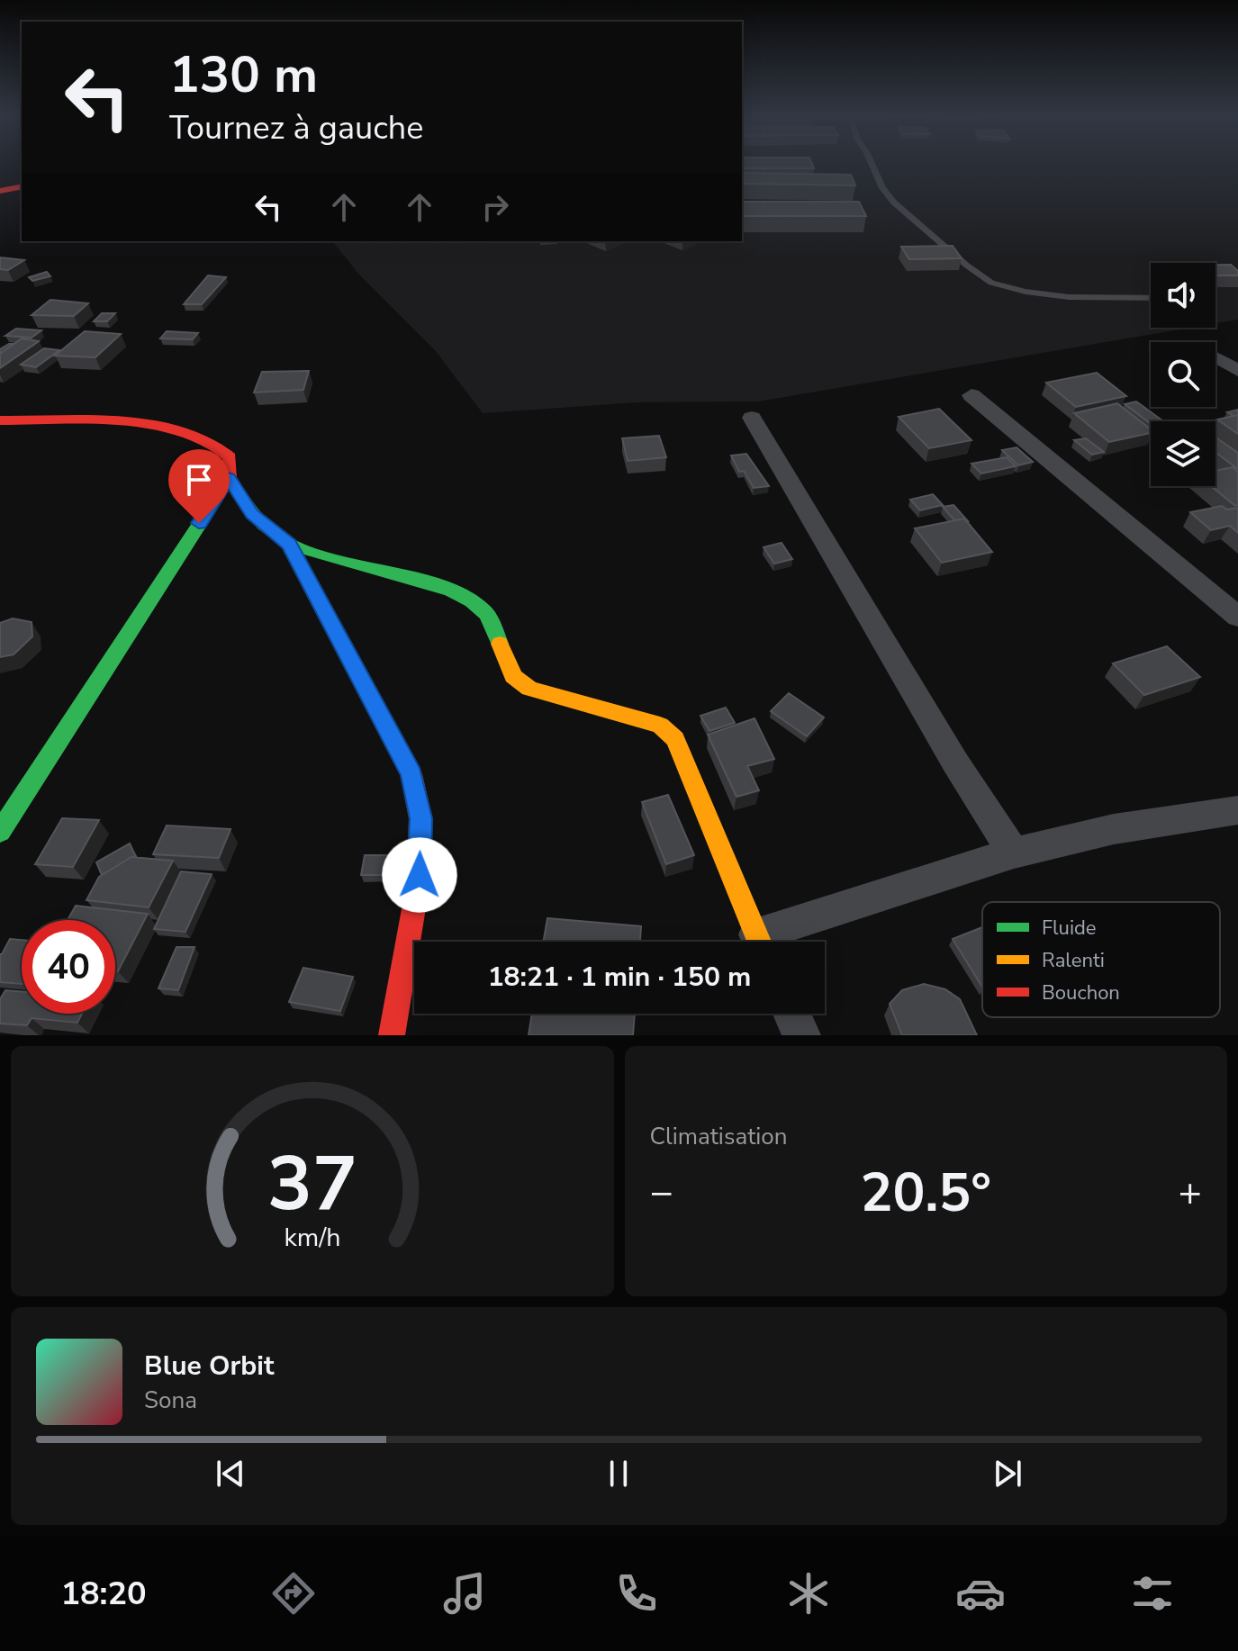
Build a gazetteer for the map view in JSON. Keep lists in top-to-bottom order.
{
  "legend": ["Fluide", "Ralenti", "Bouchon"],
  "page": {
    "turn": ["130 m", "Tournez à gauche"],
    "limit": "40",
    "trip": "18:21 · 1 min · 150 m",
    "tile": "Climatisation",
    "heat": ["−", "20.5°", "+"],
    "song": ["Blue Orbit", "Sona"],
    "tabs": "18:20",
    "gauge": ["37", "km/h"]
  }
}
